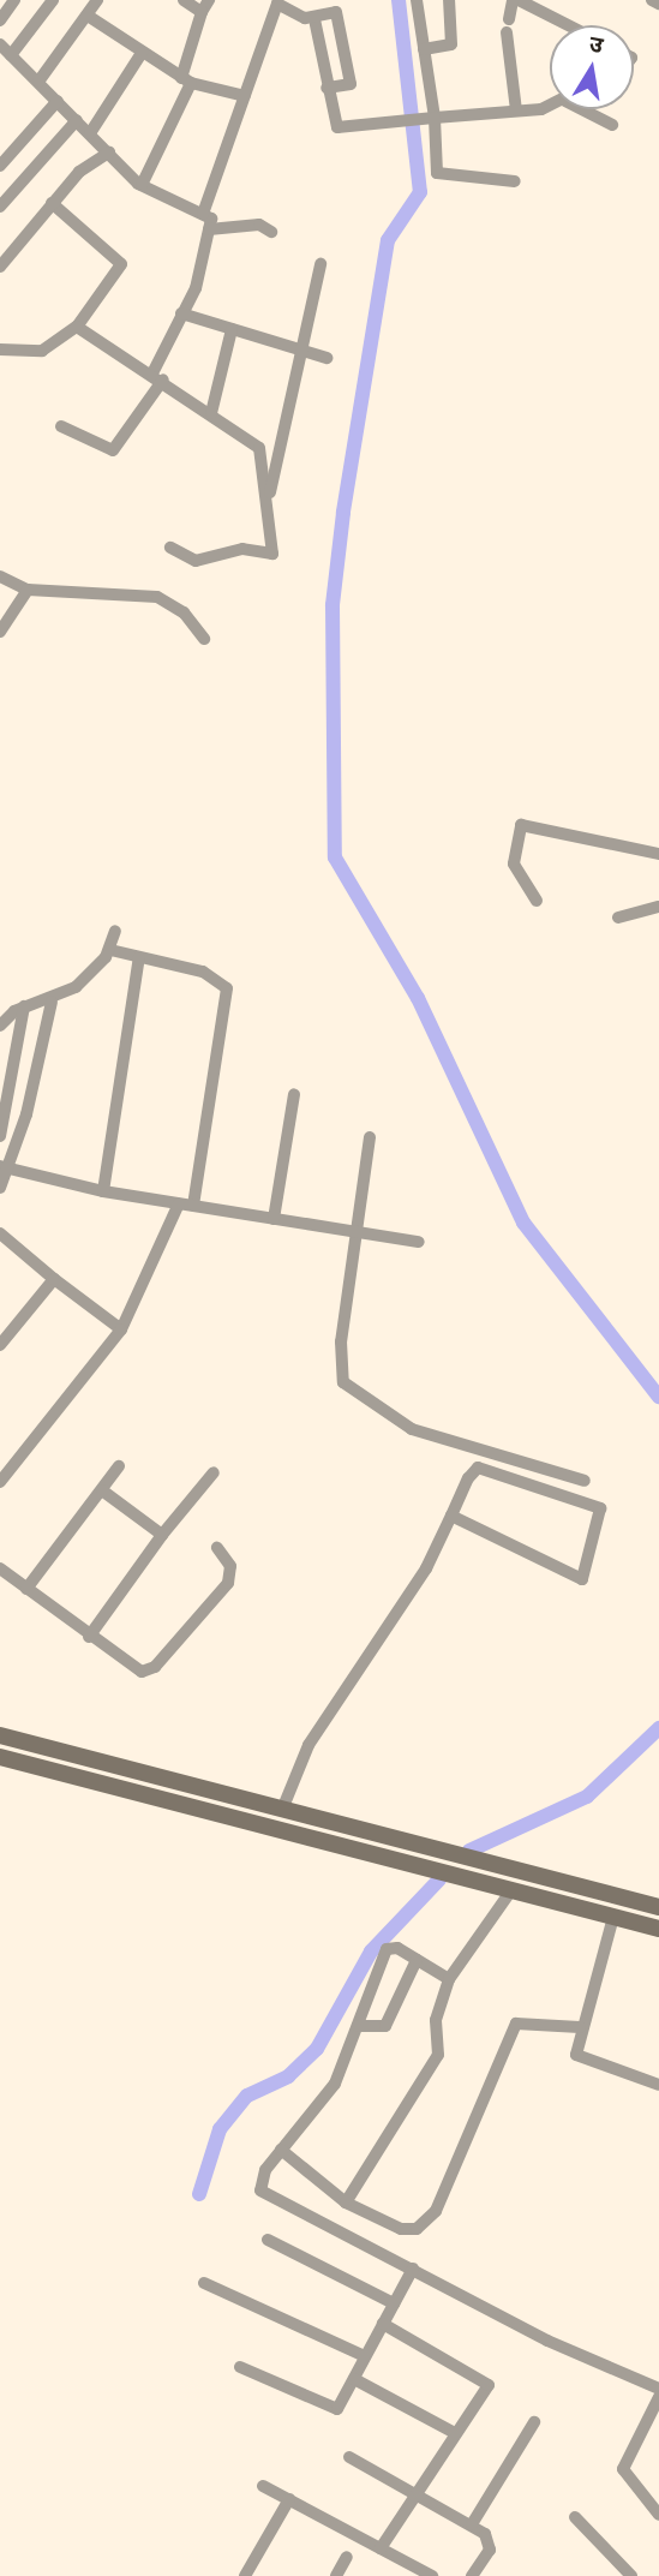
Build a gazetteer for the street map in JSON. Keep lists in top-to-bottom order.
{
  "north": "top"
}
